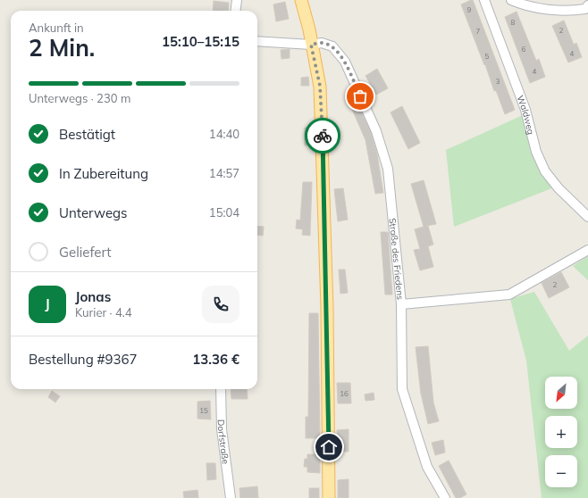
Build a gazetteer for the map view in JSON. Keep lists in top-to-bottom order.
{
  "streets": {
    "street": ["Waldweg", "Straße des Friedens", "Dorfstraße"]
  },
  "house_numbers": [
    "9",
    "8",
    "2",
    "7",
    "6",
    "4",
    "5",
    "4",
    "3",
    "2",
    "16",
    "15"
  ],
  "north": "bottom left",
  "page": {
    "heading": ["2 Min.", "Ankunft in", "15:10–15:15"],
    "panel": [
      "Jonas",
      "Kurier · 4.4",
      "Bestellung #9367",
      "13.36 €"
    ],
    "bar": "Unterwegs · 230 m",
    "list": [
      ["Bestätigt", "14:40"],
      ["In Zubereitung", "14:57"],
      ["Unterwegs", "15:04"],
      "Geliefert"
    ],
    "round": "J",
    "map_buttons": ["+", "−"]
  }
}
